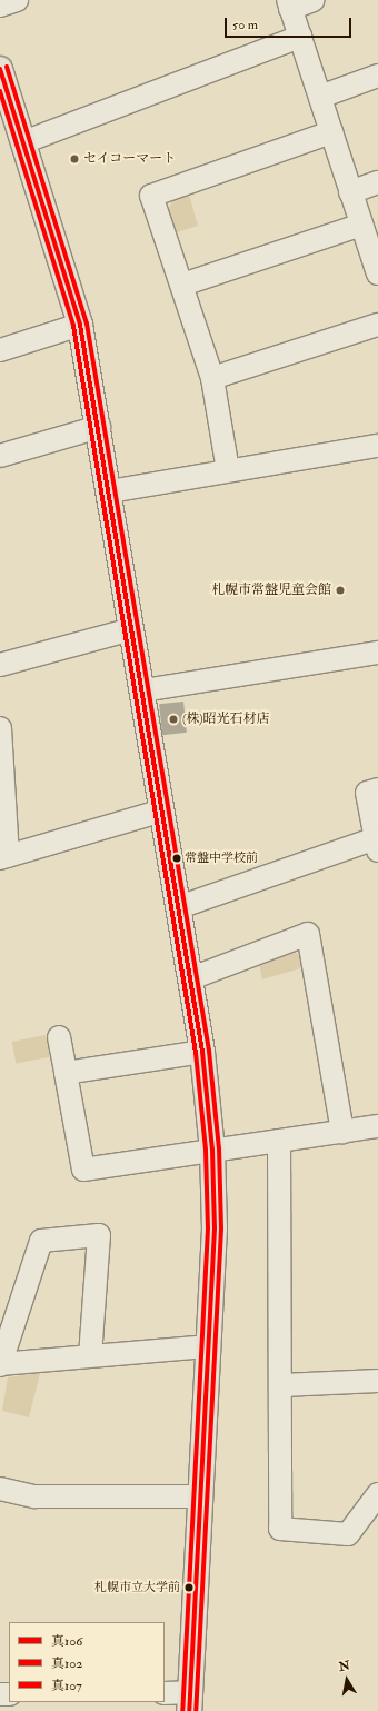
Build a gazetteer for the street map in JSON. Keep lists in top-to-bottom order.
{
  "places": [
    "セイコーマート",
    "札幌市常盤児童会館",
    "(株)昭光石材店",
    "常盤中学校前",
    "札幌市立大学前"
  ],
  "lines": ["transit line 真107", "transit line 真106", "transit line 真102"],
  "legend": ["真106", "真102", "真107"],
  "scale_bar": "50 m",
  "north": "top"
}
